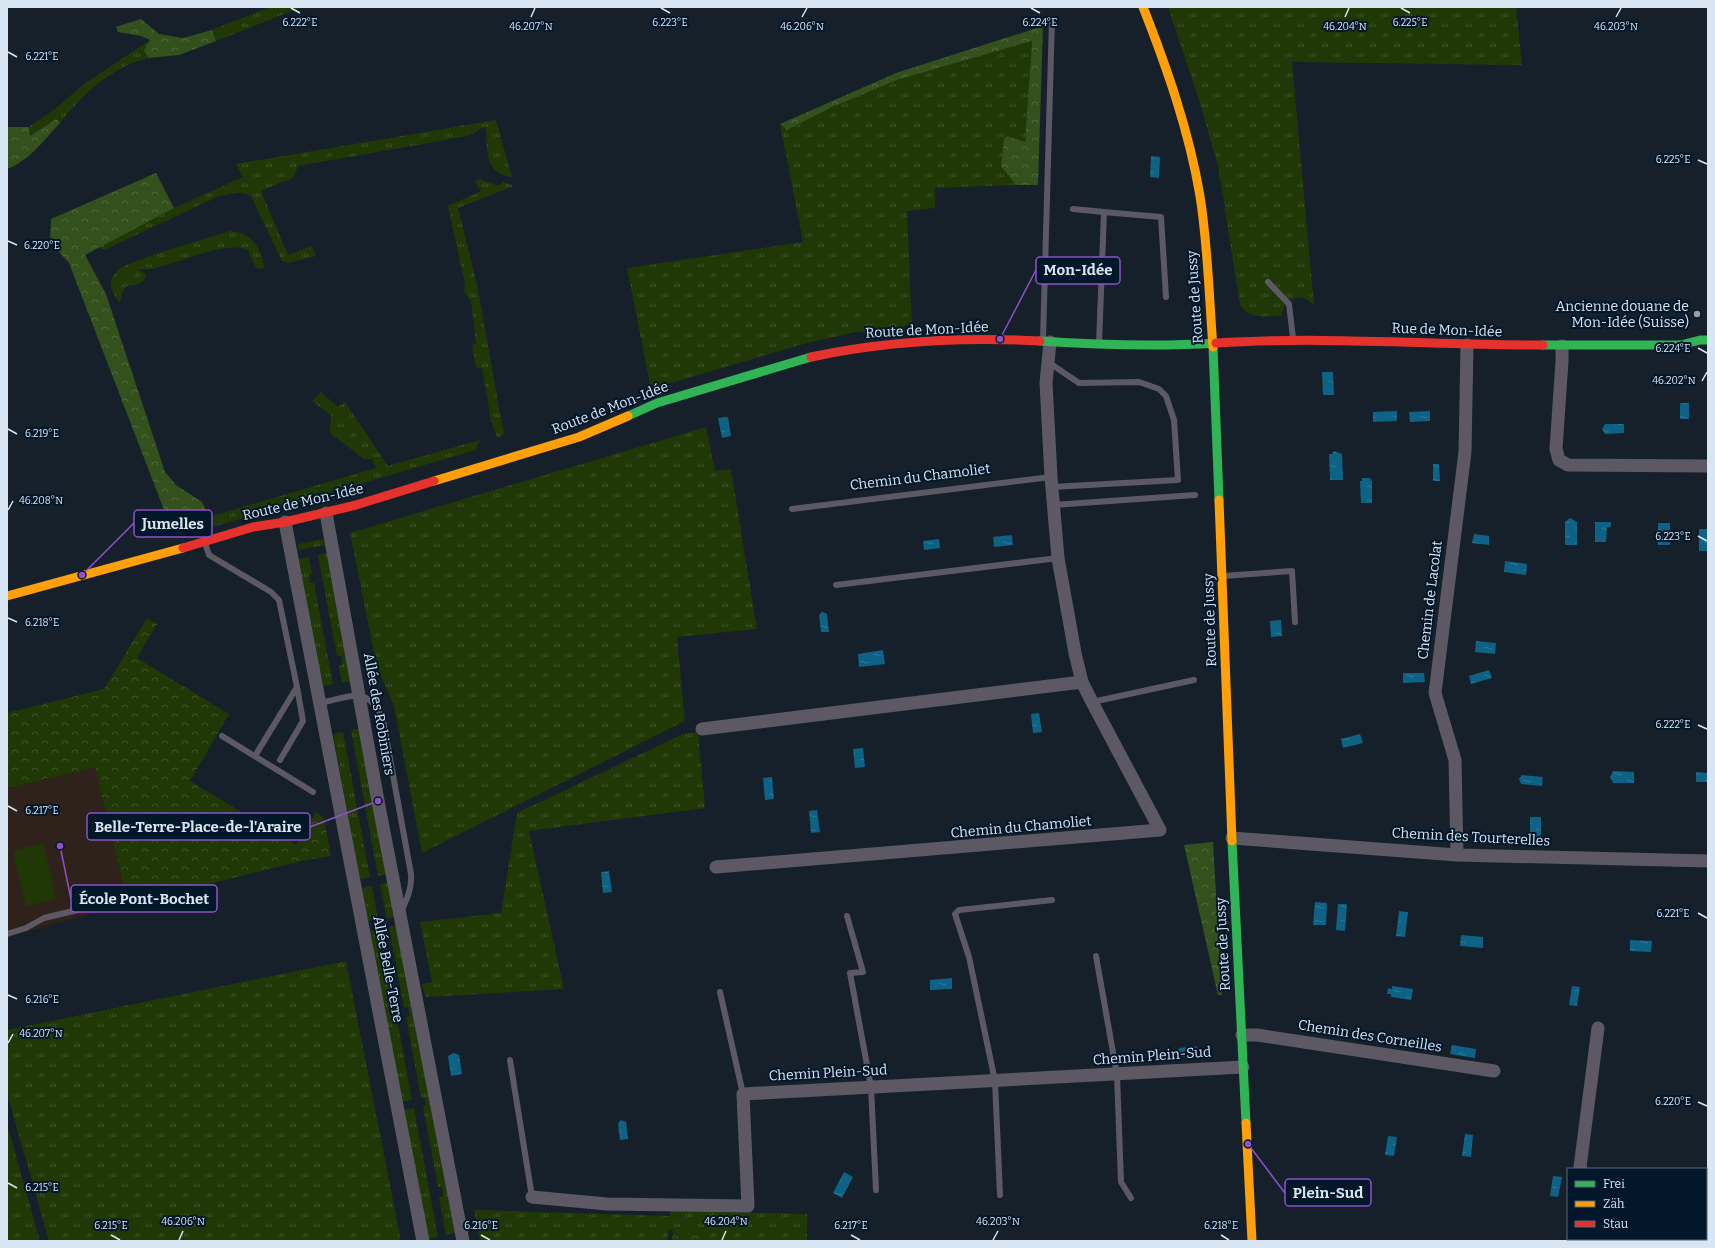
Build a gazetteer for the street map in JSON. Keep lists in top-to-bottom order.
{
  "streets": {
    "main road": ["Route de Jussy", "Route de Mon-Idée", "Rue de Mon-Idée"],
    "street": [
      "Chemin du Chamoliet",
      "Chemin de Lacolat",
      "Allée des Robiniers",
      "Chemin des Tourterelles",
      "Allée Belle-Terre",
      "Chemin des Corneilles",
      "Chemin Plein-Sud"
    ]
  },
  "crossings": [
    ["Route de Jussy", "Route de Mon-Idée"],
    ["Route de Jussy", "Rue de Mon-Idée"],
    ["Route de Jussy", "Chemin des Tourterelles"],
    ["Route de Jussy", "Chemin des Corneilles"],
    ["Route de Jussy", "Chemin Plein-Sud"],
    ["Route de Mon-Idée", "Rue de Mon-Idée"],
    ["Route de Mon-Idée", "Chemin du Chamoliet"],
    ["Route de Mon-Idée", "Allée des Robiniers"],
    ["Rue de Mon-Idée", "Chemin de Lacolat"],
    ["Chemin de Lacolat", "Chemin des Tourterelles"],
    ["Allée des Robiniers", "Allée Belle-Terre"]
  ],
  "places": [
    "Ancienne douane de Mon-Idée (Suisse)",
    "Mon-Idée",
    "Jumelles",
    "Belle-Terre-Place-de-l'Araire",
    "École Pont-Bochet",
    "Plein-Sud"
  ],
  "legend": ["Frei", "Zäh", "Stau"],
  "coordinates": [
    "6.225°E",
    "6.222°E",
    "6.223°E",
    "6.224°E",
    "46.207°N",
    "46.206°N",
    "46.204°N",
    "46.203°N",
    "6.221°E",
    "6.220°E",
    "46.202°N",
    "6.219°E",
    "46.208°N",
    "6.218°E",
    "6.217°E",
    "6.216°E",
    "6.215°E"
  ]
}
